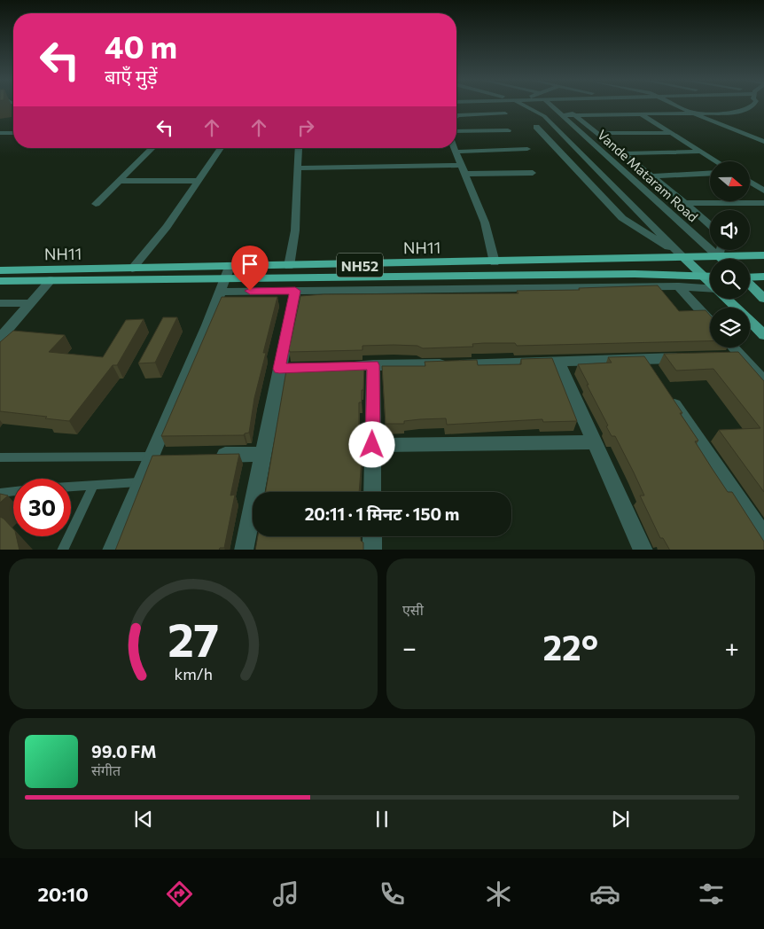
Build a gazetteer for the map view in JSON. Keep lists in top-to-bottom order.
{
  "streets": {
    "highway": ["NH11", "NH52"],
    "street": ["Vande Mataram Road"]
  },
  "crossings": [
    ["Vande Mataram Road", "NH11"],
    ["NH11", "NH52"]
  ],
  "north": "right",
  "page": {
    "turn": ["40 m", "बाएँ मुड़ें"],
    "limit": "30",
    "trip": "20:11 · 1 मिनट · 150 m",
    "tile": "एसी",
    "heat": ["−", "22°", "+"],
    "song": ["99.0 FM", "संगीत"],
    "tabs": "20:10",
    "gauge": ["27", "km/h"]
  }
}
